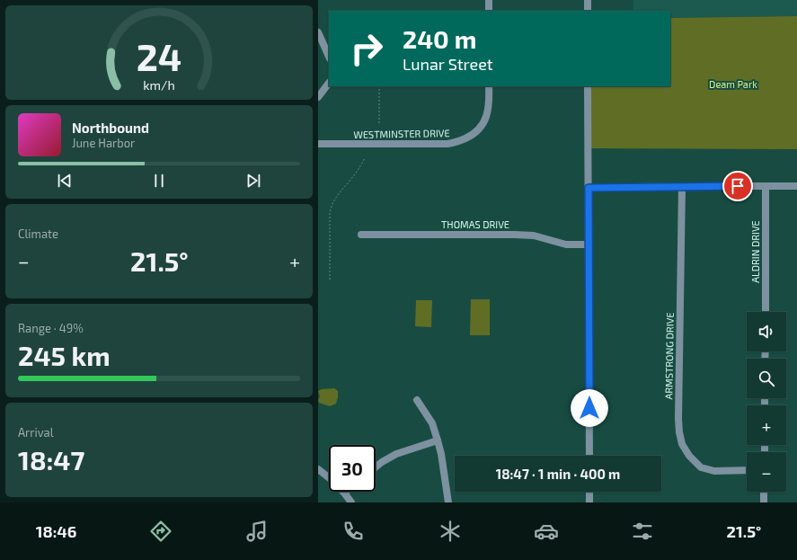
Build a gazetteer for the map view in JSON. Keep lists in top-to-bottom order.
{
  "streets": {
    "street": [
      "WESTMINSTER DRIVE",
      "THOMAS DRIVE",
      "ALDRIN DRIVE",
      "ARMSTRONG DRIVE"
    ]
  },
  "parks": ["Deam Park"],
  "page": {
    "turn": ["240 m", "Lunar Street"],
    "song": ["Northbound", "June Harbor"],
    "tile": [
      "Climate",
      ["Range · 49%", "245 km"],
      ["Arrival", "18:47"]
    ],
    "heat": ["−", "21.5°", "+"],
    "map_buttons": ["+", "−"],
    "limit": "30",
    "trip": "18:47 · 1 min · 400 m",
    "tabs": ["18:46", "21.5°"],
    "gauge": ["24", "km/h"]
  }
}
